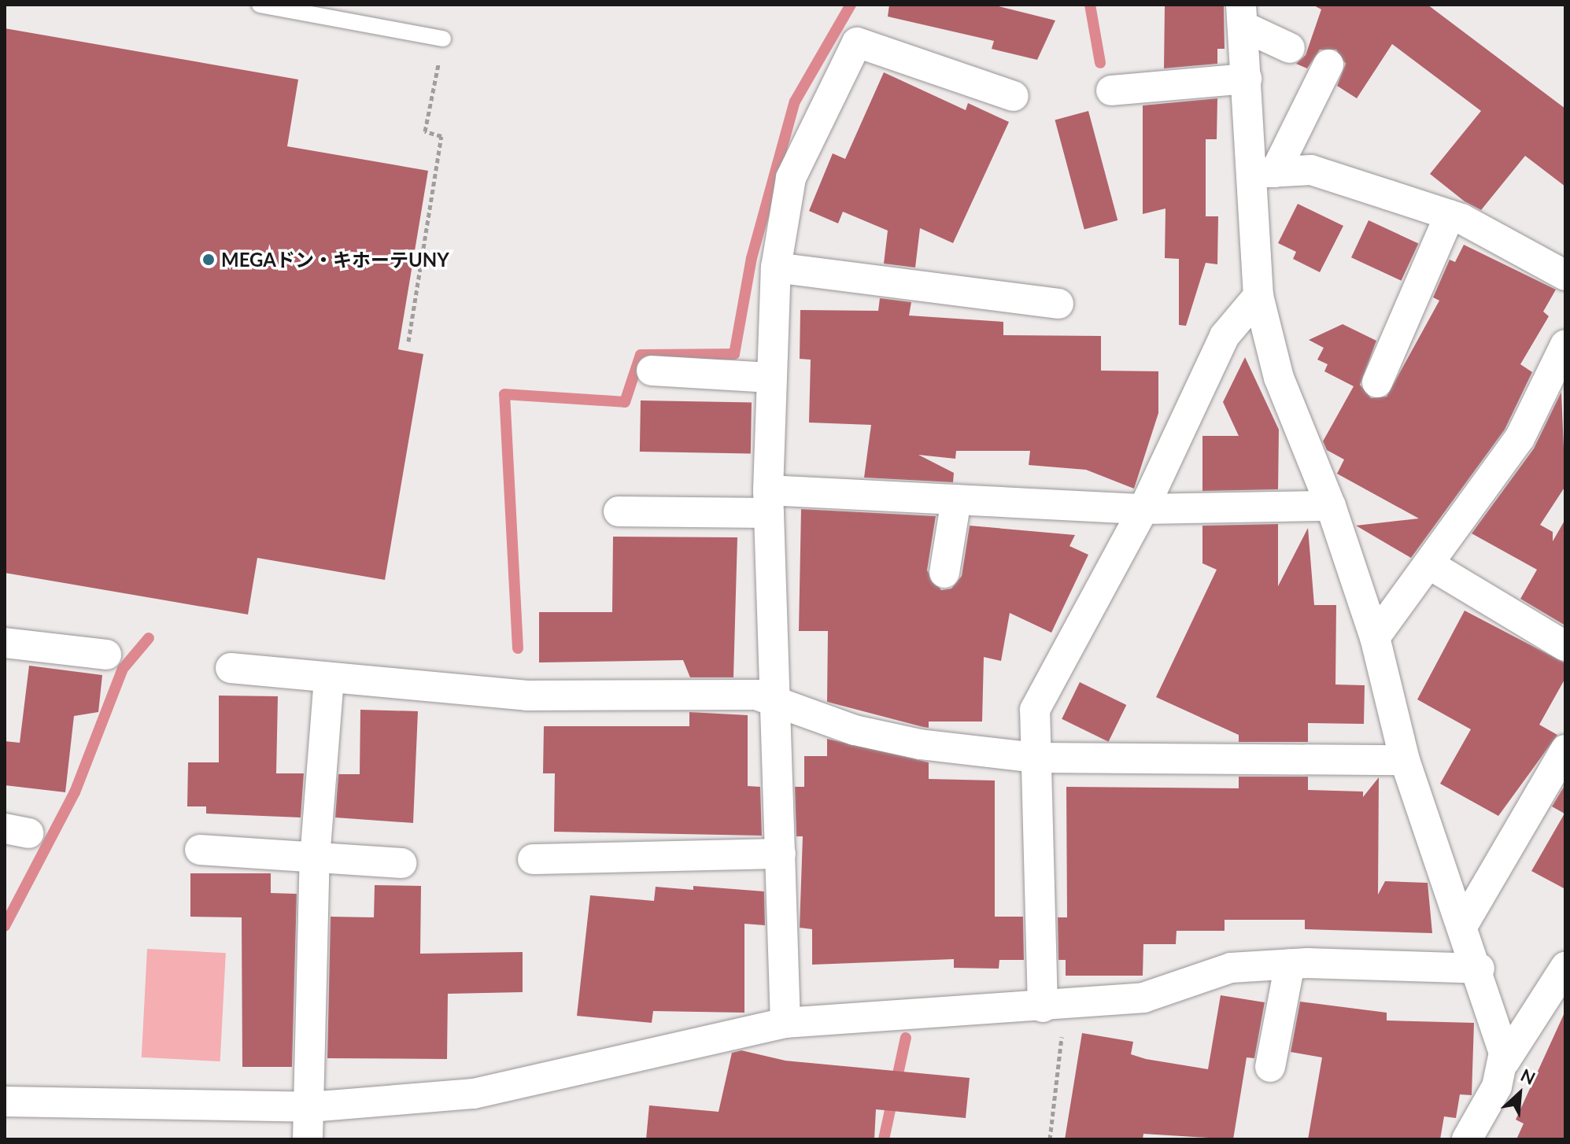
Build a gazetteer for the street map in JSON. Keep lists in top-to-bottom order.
{
  "places": ["MEGAドン・キホーテUNY"],
  "north": "top right"
}
